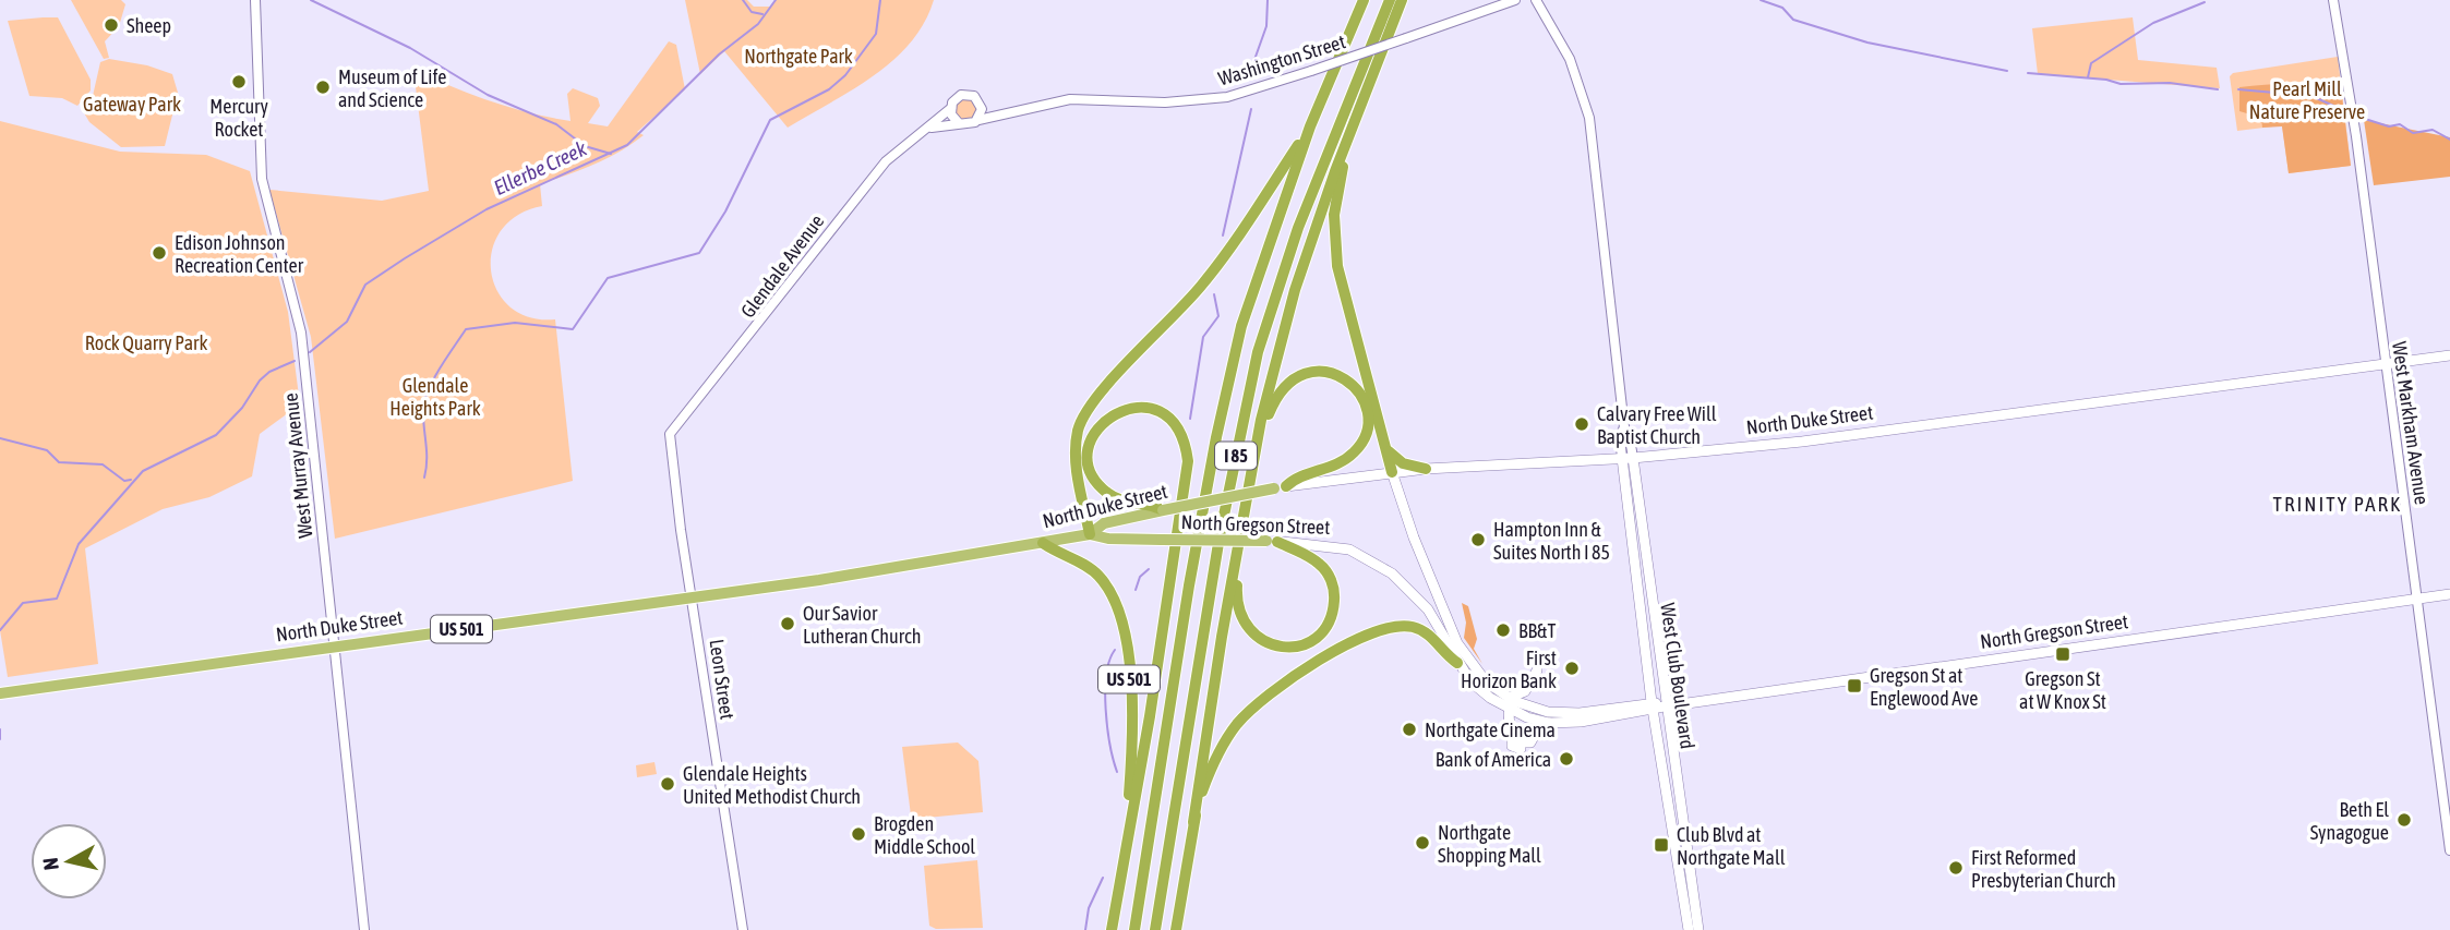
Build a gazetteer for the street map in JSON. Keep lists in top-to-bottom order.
{
  "streets": {
    "highway": [
      "North Duke Street",
      "I 85",
      "North Gregson Street",
      "US 501"
    ],
    "main road": ["West Club Boulevard"],
    "street": [
      "Washington Street",
      "Glendale Avenue",
      "West Markham Avenue",
      "West Murray Avenue",
      "Leon Street"
    ]
  },
  "crossings": [
    ["Washington Street", "Glendale Avenue"],
    ["Glendale Avenue", "Leon Street"],
    ["North Duke Street", "West Markham Avenue"],
    ["North Duke Street", "West Murray Avenue"],
    ["North Duke Street", "North Gregson Street"],
    ["North Duke Street", "US 501"],
    ["North Duke Street", "West Club Boulevard"],
    ["North Duke Street", "Leon Street"],
    ["West Markham Avenue", "North Gregson Street"],
    ["North Gregson Street", "West Club Boulevard"]
  ],
  "districts": ["TRINITY PARK"],
  "water": ["Ellerbe Creek"],
  "parks": [
    "Northgate Park",
    "Pearl Mill Nature Preserve",
    "Gateway Park",
    "Rock Quarry Park",
    "Glendale Heights Park"
  ],
  "places": {
    "other": [
      "Sheep",
      "Mercury Rocket",
      "Museum of Life and Science",
      "Edison Johnson Recreation Center",
      "Calvary Free Will Baptist Church",
      "Hampton Inn & Suites North I 85",
      "Our Savior Lutheran Church",
      "BB&T",
      "First Horizon Bank",
      "Northgate Cinema",
      "Bank of America",
      "Glendale Heights United Methodist Church",
      "Beth El Synagogue",
      "Brogden Middle School",
      "Northgate Shopping Mall",
      "First Reformed Presbyterian Church"
    ],
    "transit": ["Gregson St at W Knox St", "Gregson St at Englewood Ave", "Club Blvd at Northgate Mall"]
  },
  "north": "left"
}
